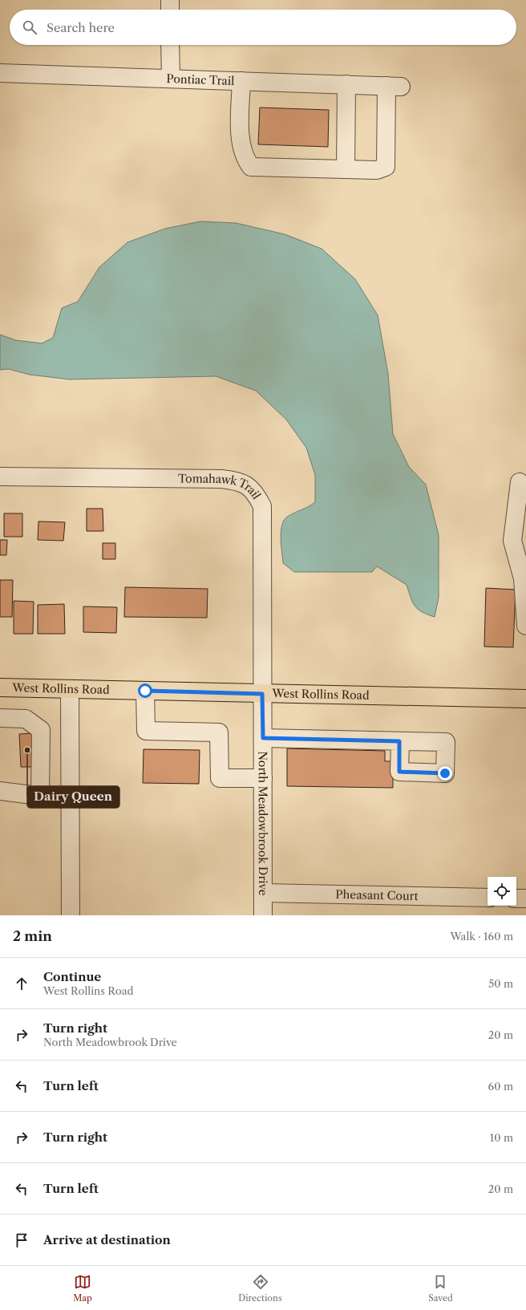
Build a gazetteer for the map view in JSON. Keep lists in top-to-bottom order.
{
  "streets": {
    "main road": ["West Rollins Road"],
    "street": [
      "Pontiac Trail",
      "Tomahawk Trail",
      "North Meadowbrook Drive",
      "Pheasant Court"
    ]
  },
  "crossings": [
    ["Tomahawk Trail", "West Rollins Road"],
    ["Tomahawk Trail", "North Meadowbrook Drive"],
    ["West Rollins Road", "North Meadowbrook Drive"],
    ["North Meadowbrook Drive", "Pheasant Court"]
  ],
  "places": ["Dairy Queen"],
  "page": {
    "search": "Search here",
    "heading": ["2 min", "Walk · 160 m"],
    "list": [
      ["Continue", "West Rollins Road", "50 m"],
      ["Turn right", "North Meadowbrook Drive", "20 m"],
      ["Turn left", "60 m"],
      ["Turn right", "10 m"],
      ["Turn left", "20 m"],
      "Arrive at destination"
    ],
    "nav": ["Map", "Directions", "Saved"]
  }
}
